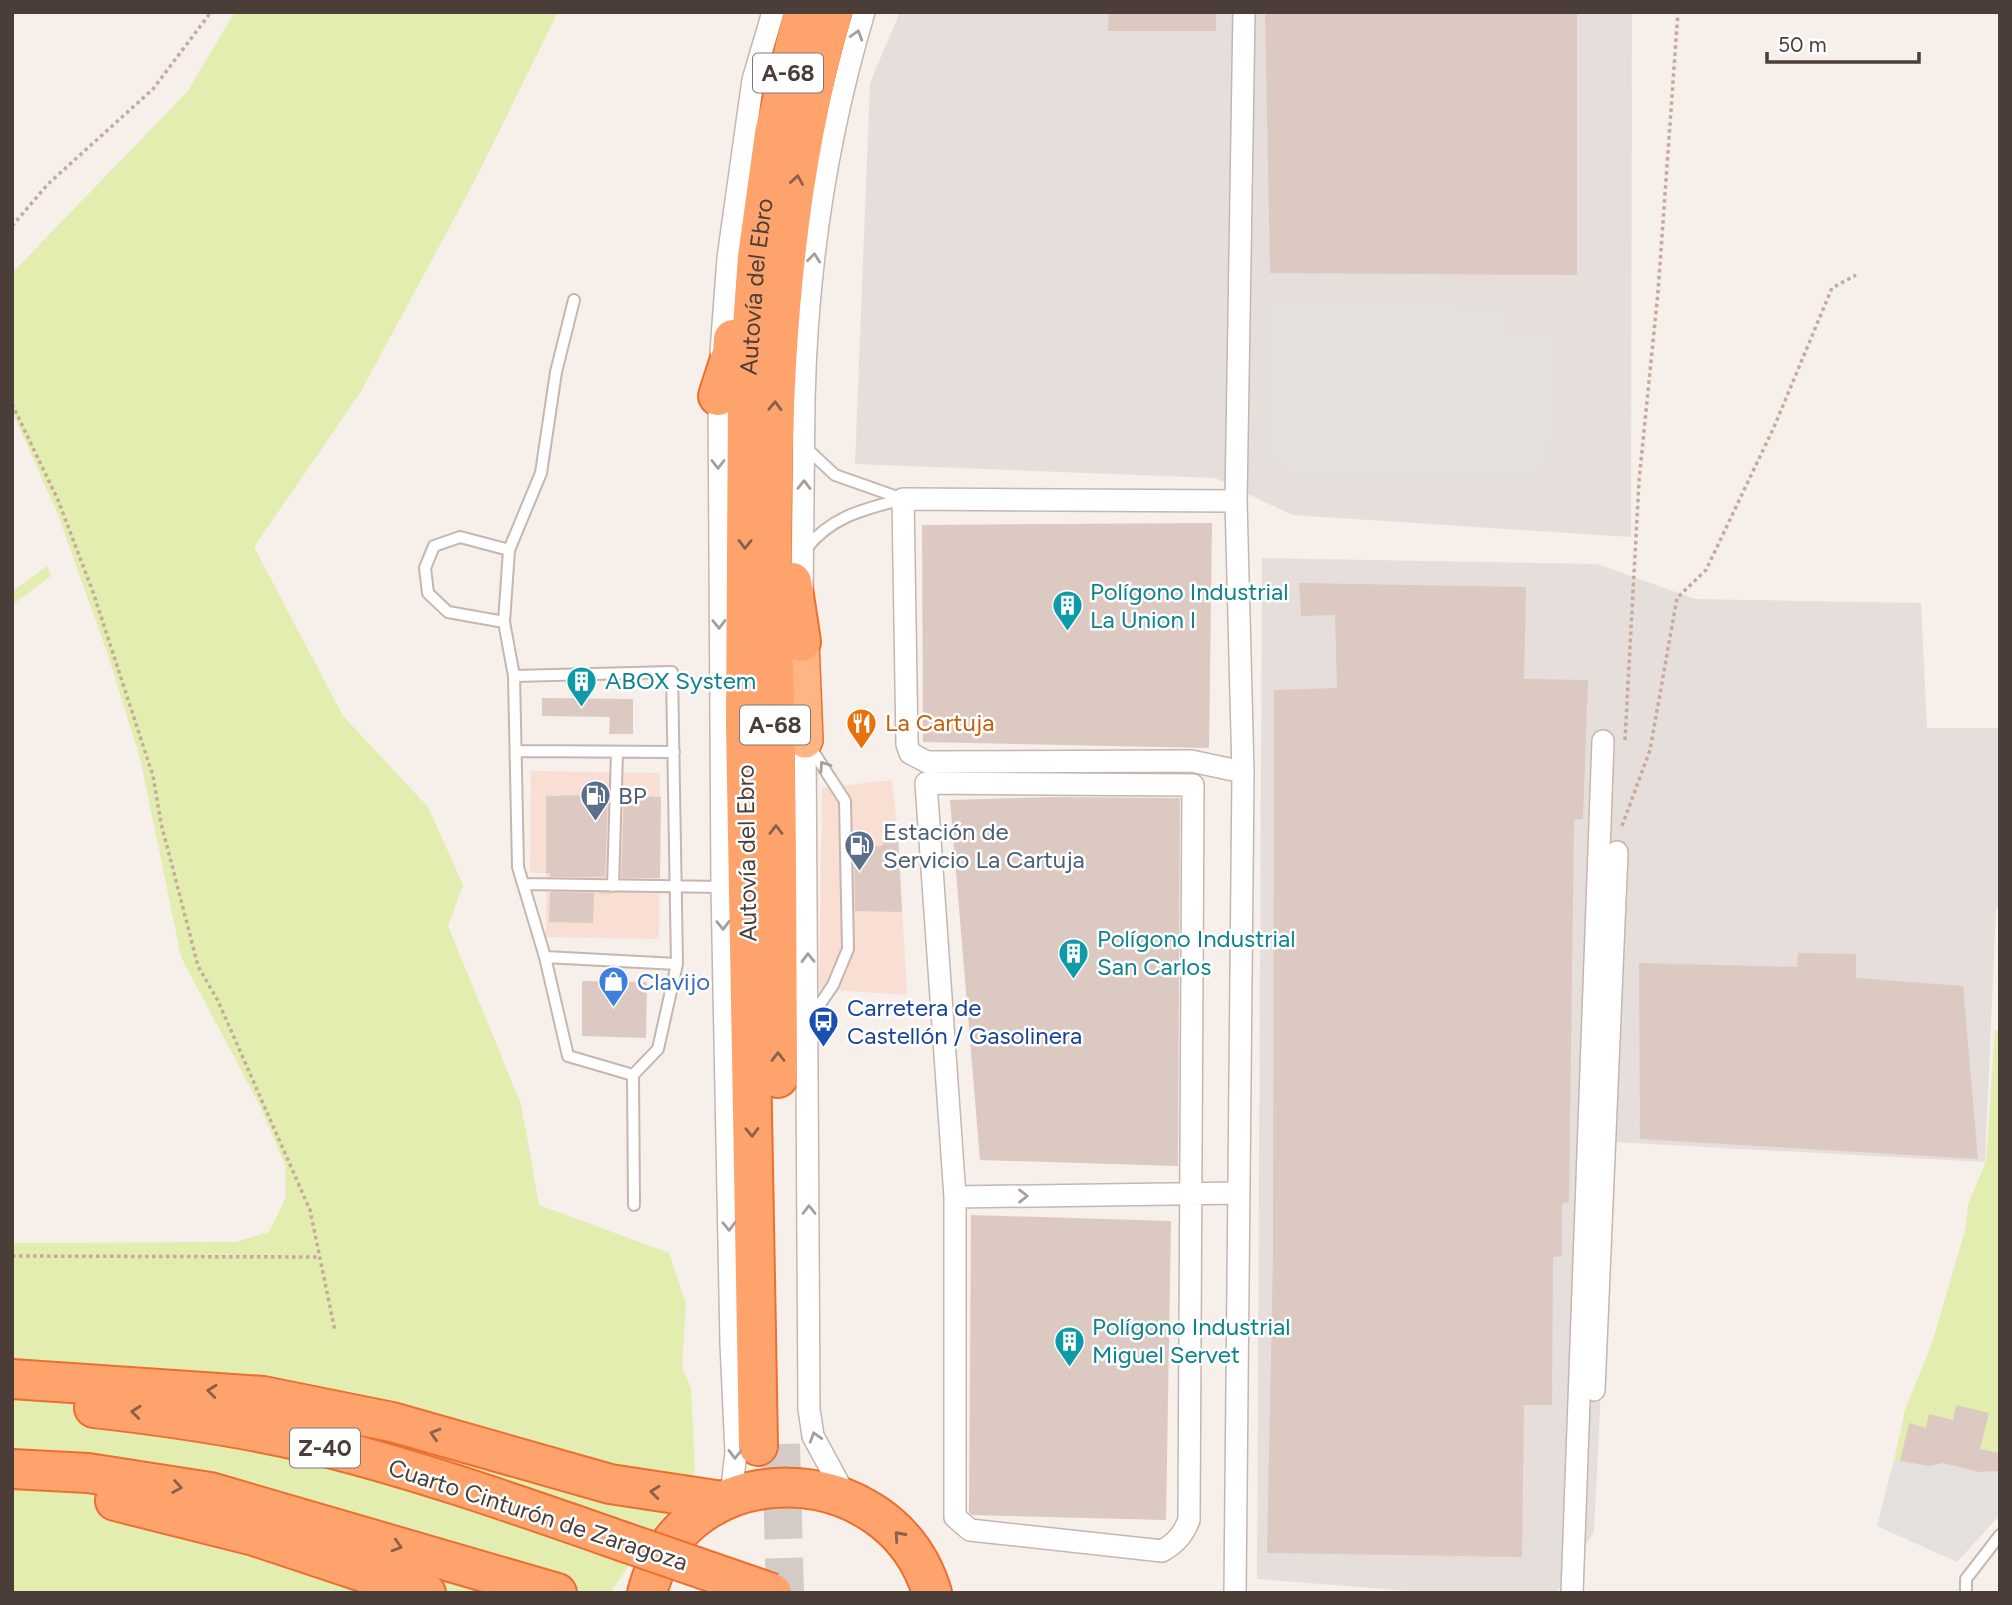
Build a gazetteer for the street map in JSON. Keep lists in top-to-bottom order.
{
  "streets": {
    "highway": [
      "A-68",
      "Autovía del Ebro",
      "Z-40",
      "Cuarto Cinturón de Zaragoza"
    ]
  },
  "places": {
    "building": [
      "Polígono Industrial La Union I",
      "ABOX System",
      "Polígono Industrial San Carlos",
      "Polígono Industrial Miguel Servet"
    ],
    "restaurant": ["La Cartuja"],
    "fuel station": ["BP", "Estación de Servicio La Cartuja"],
    "shop": ["Clavijo"],
    "bus stop": ["Carretera de Castellón / Gasolinera"]
  },
  "scale_bar": "50 m"
}
